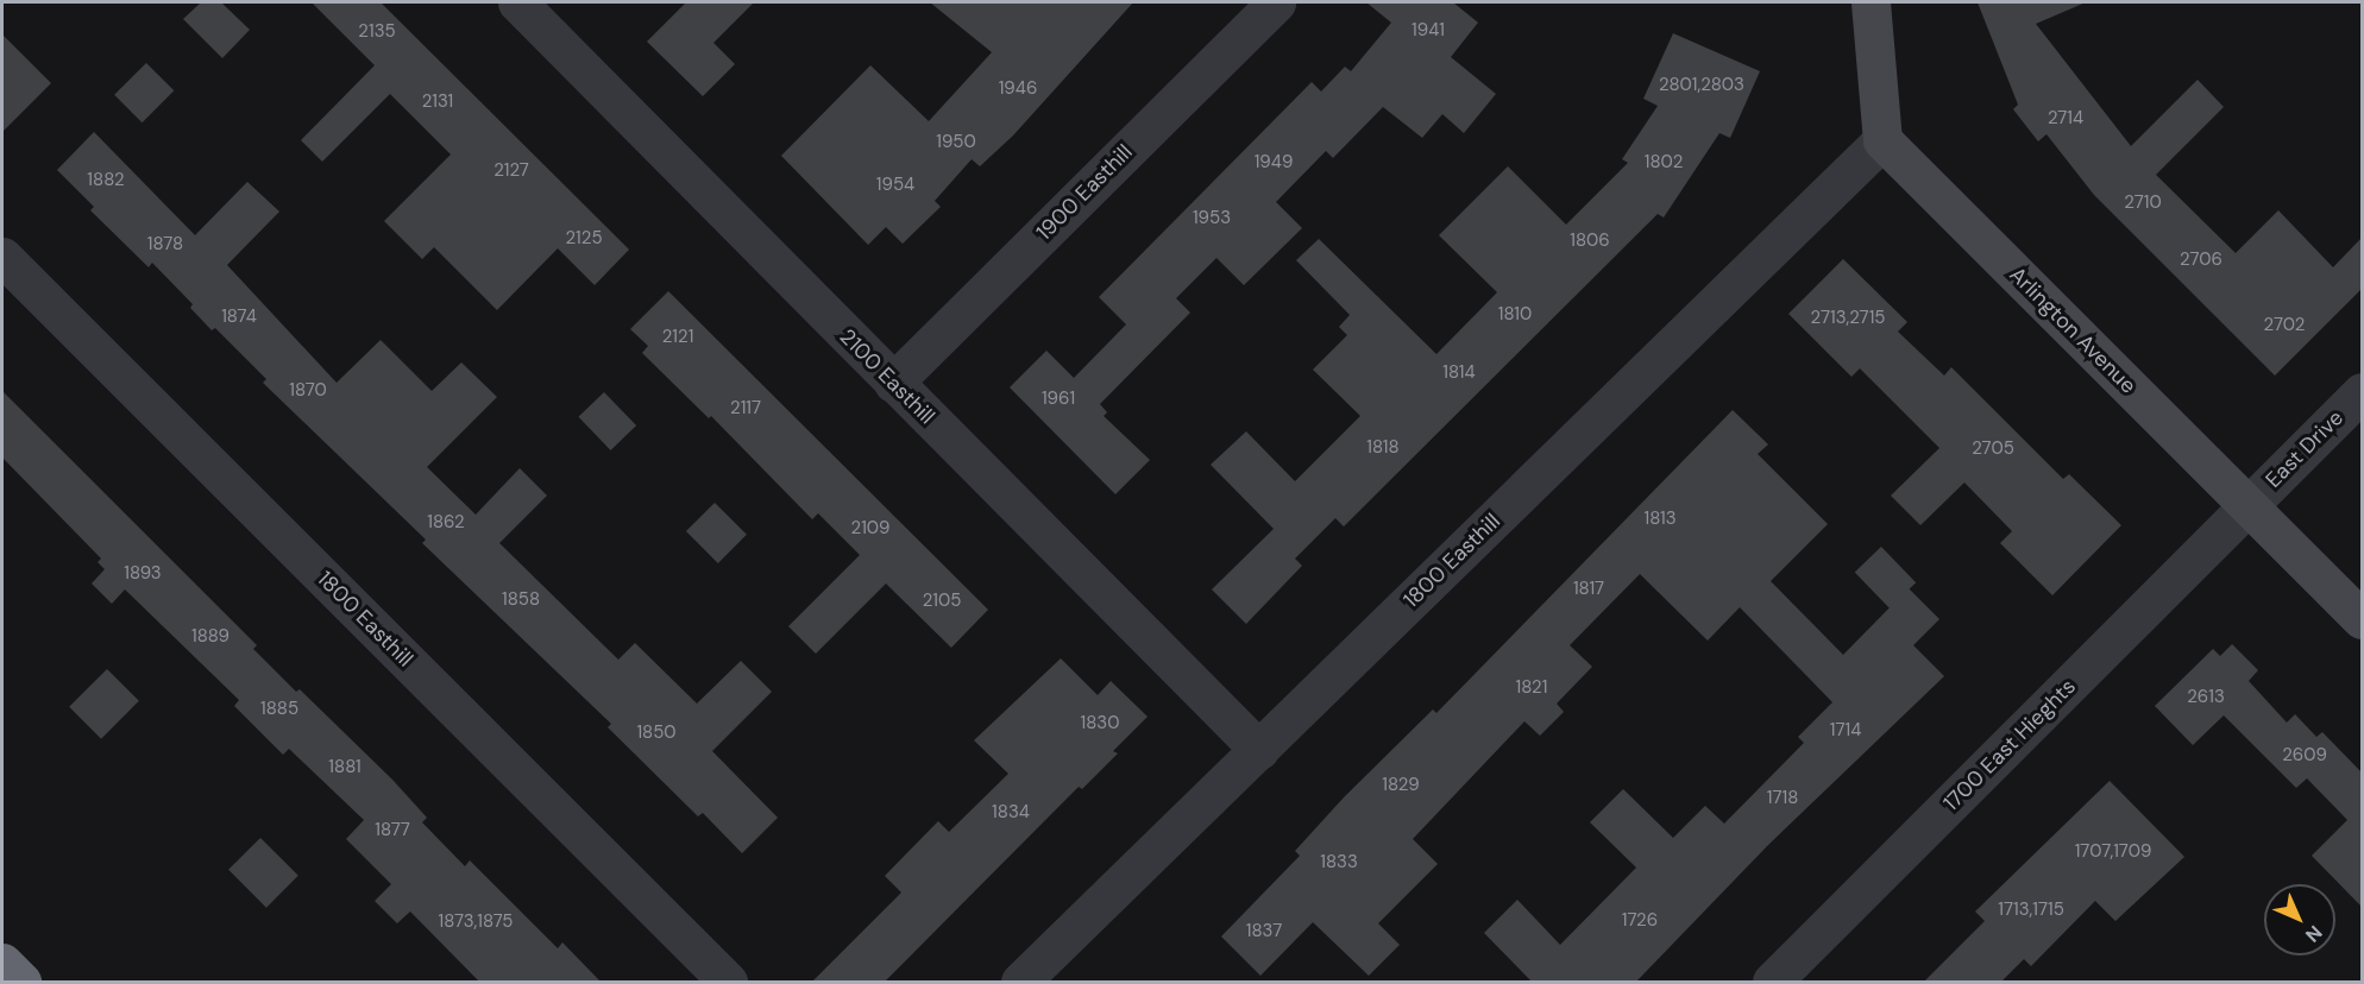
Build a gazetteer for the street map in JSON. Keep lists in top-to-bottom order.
{
  "streets": {
    "street": [
      "1900 Easthill",
      "Arlington Avenue",
      "2100 Easthill",
      "East Drive",
      "1800 Easthill",
      "1700 East Hieghts"
    ]
  },
  "crossings": [
    ["1900 Easthill", "2100 Easthill"],
    ["Arlington Avenue", "East Drive"],
    ["Arlington Avenue", "1800 Easthill"],
    ["Arlington Avenue", "1700 East Hieghts"],
    ["2100 Easthill", "1800 Easthill"],
    ["East Drive", "1700 East Hieghts"]
  ],
  "house_numbers": [
    "1941",
    "2135",
    "2801,2803",
    "1946",
    "2131",
    "2714",
    "1950",
    "1949",
    "1802",
    "2127",
    "1882",
    "1954",
    "2710",
    "1953",
    "2125",
    "1806",
    "1878",
    "2706",
    "1810",
    "1874",
    "2713,2715",
    "2702",
    "2121",
    "1814",
    "1870",
    "1961",
    "2117",
    "1818",
    "2705",
    "1813",
    "1862",
    "2109",
    "1893",
    "1817",
    "1858",
    "2105",
    "1889",
    "1821",
    "2613",
    "1885",
    "1830",
    "1714",
    "1850",
    "2609",
    "1881",
    "1829",
    "1718",
    "1834",
    "1877",
    "1707,1709",
    "1833",
    "1713,1715",
    "1726",
    "1873,1875",
    "1837"
  ],
  "north": "bottom right"
}
